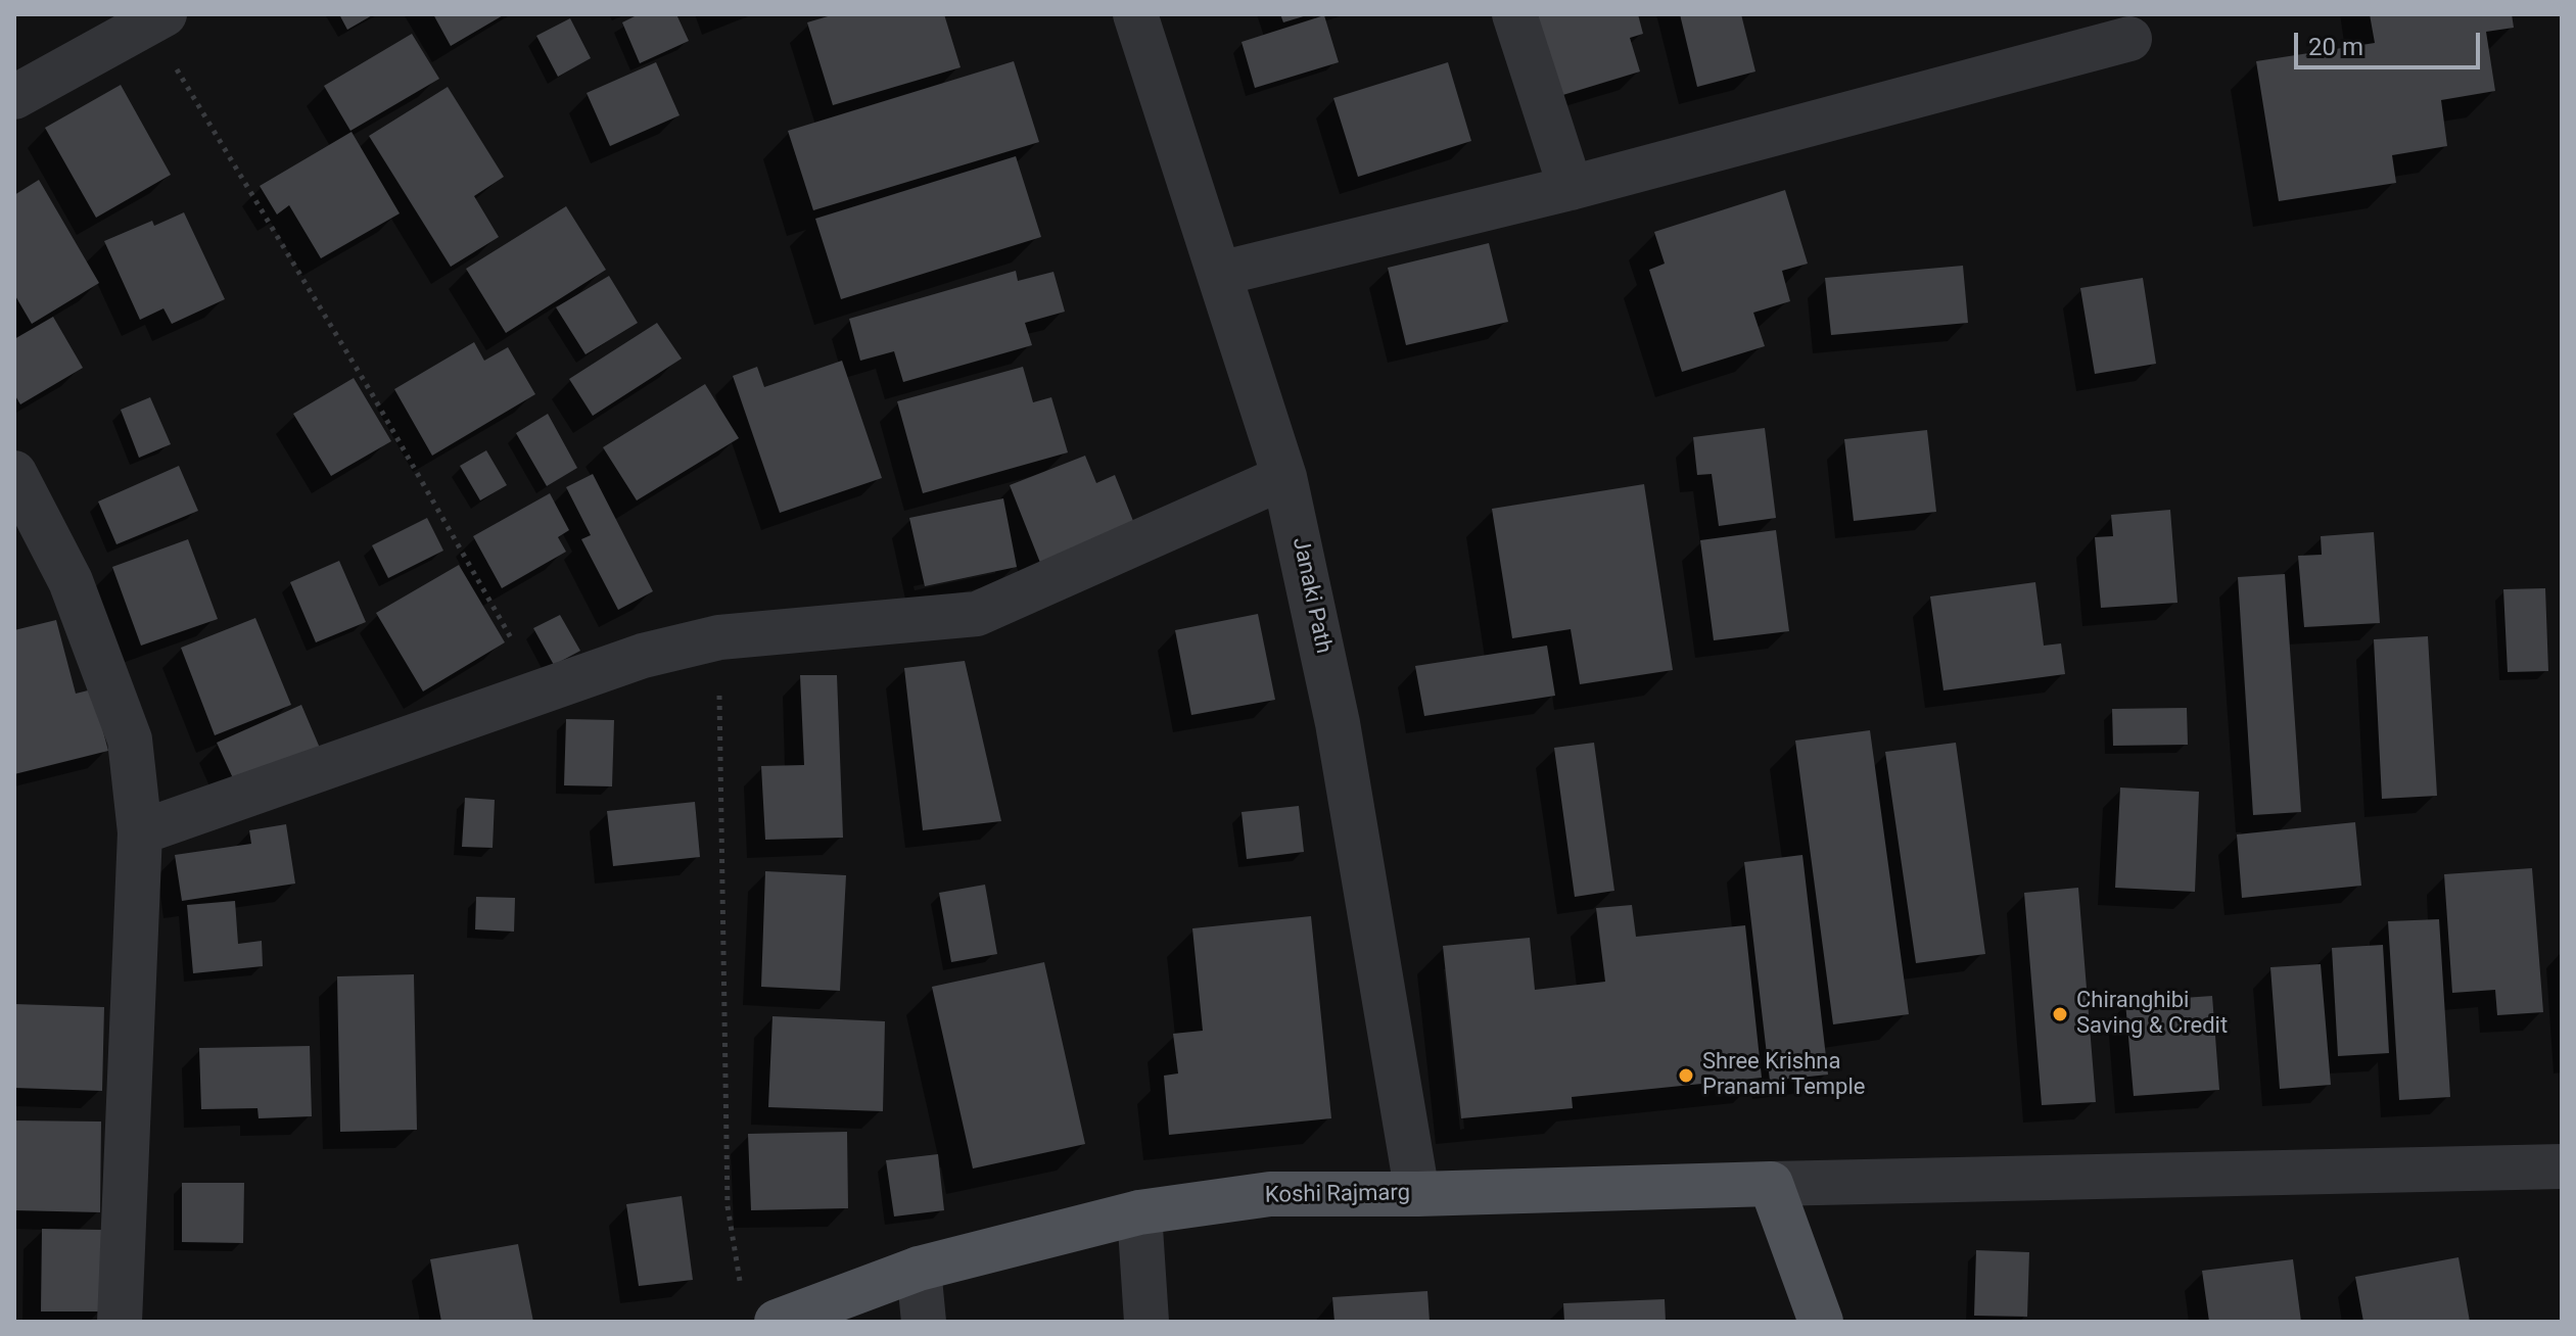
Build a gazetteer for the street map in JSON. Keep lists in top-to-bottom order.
{
  "streets": {
    "main road": ["Koshi Rajmarg"],
    "street": ["Janaki Path"]
  },
  "crossings": [
    ["Janaki Path", "Koshi Rajmarg"]
  ],
  "places": ["Chiranghibi Saving & Credit", "Shree Krishna Pranami Temple"],
  "scale_bar": "20 m"
}
